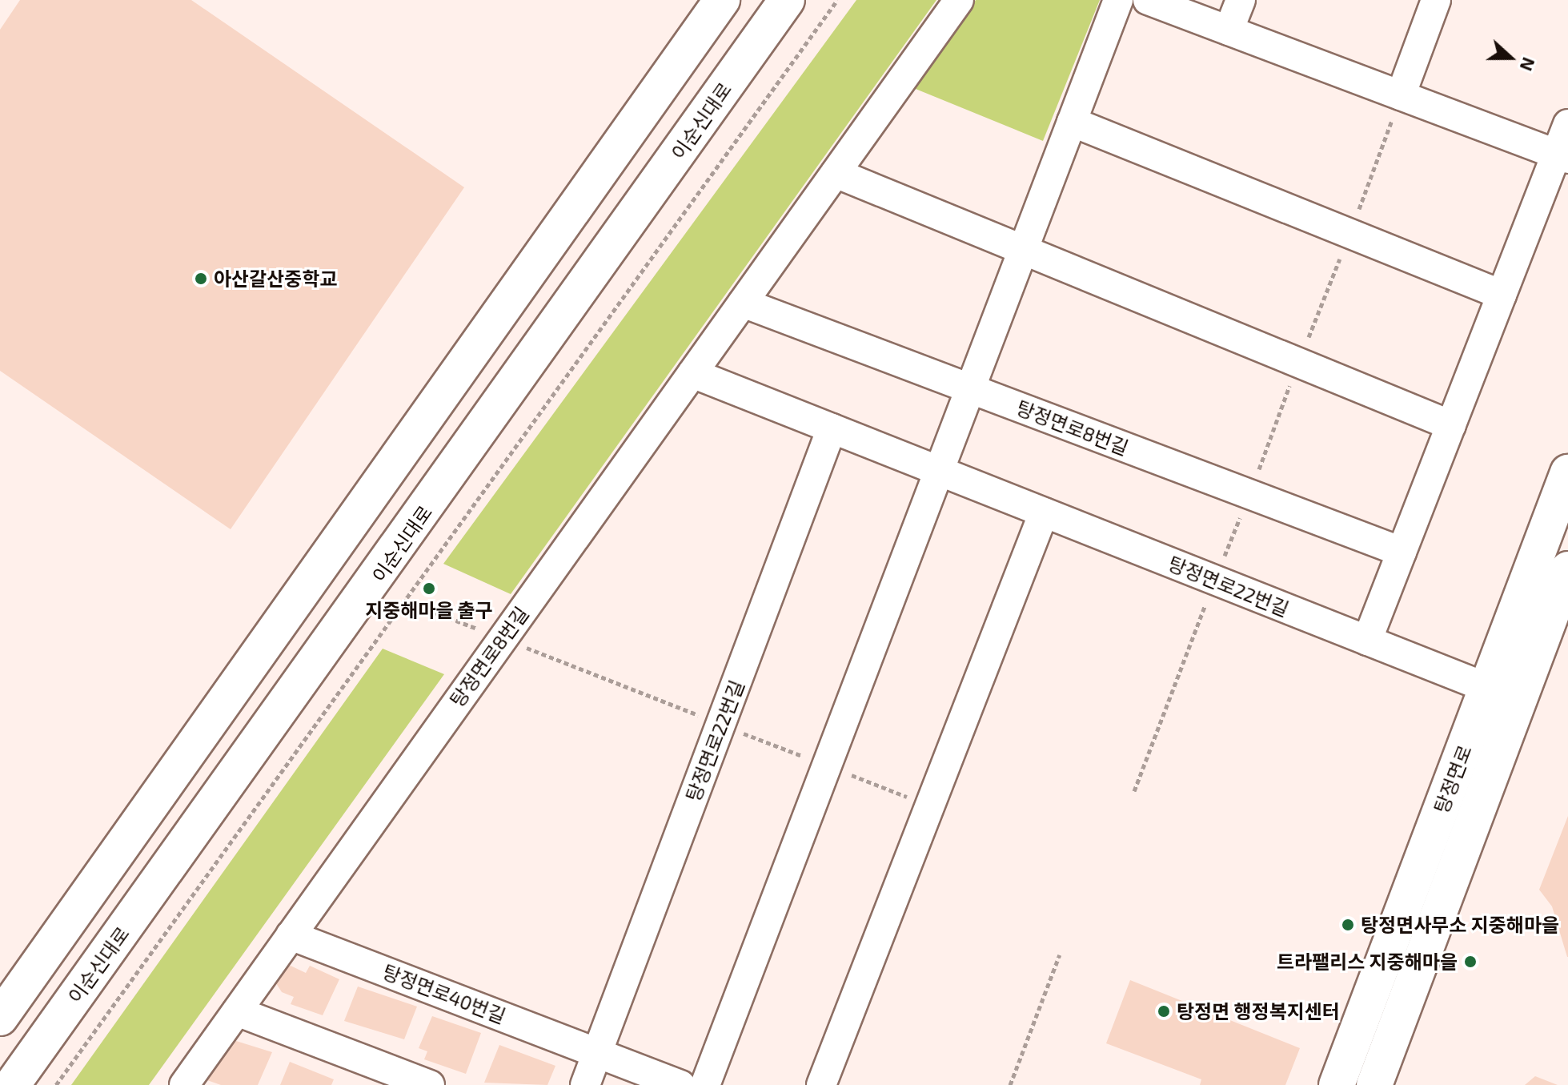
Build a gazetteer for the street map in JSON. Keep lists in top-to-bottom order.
{
  "streets": {
    "main road": ["이순신대로", "탕정면로"],
    "street": ["탕정면로8번길", "탕정면로22번길", "탕정면로40번길"]
  },
  "crossings": [
    ["탕정면로8번길", "탕정면로22번길"],
    ["탕정면로8번길", "탕정면로40번길"],
    ["탕정면로22번길", "탕정면로"],
    ["탕정면로22번길", "탕정면로40번길"]
  ],
  "places": [
    "아산갈산중학교",
    "지중해마을 출구",
    "탕정면사무소 지중해마을",
    "트라팰리스 지중해마을",
    "탕정면 행정복지센터"
  ],
  "north": "right"
}
